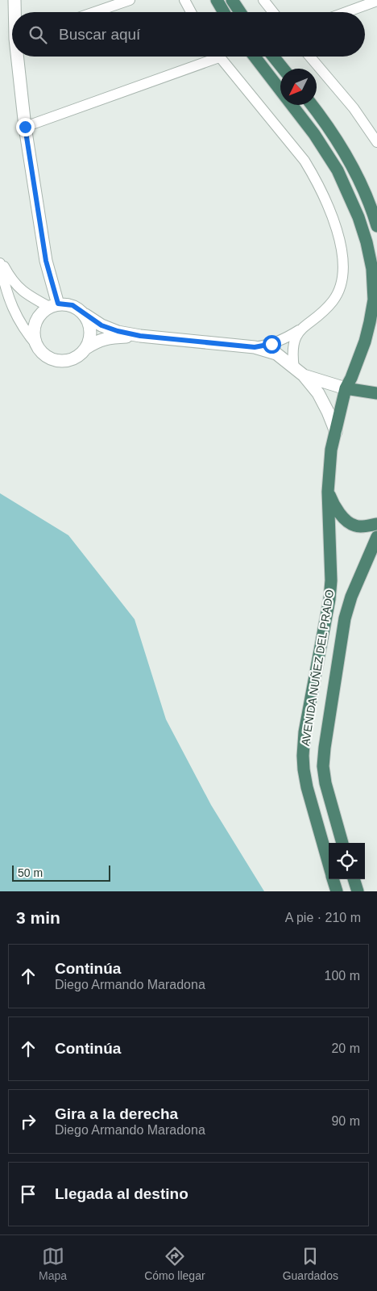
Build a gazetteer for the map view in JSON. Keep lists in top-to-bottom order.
{
  "streets": {
    "highway": ["AVENIDA NUÑEZ DEL PRADO"]
  },
  "scale_bar": "50 m",
  "north": "bottom left",
  "page": {
    "search": "Buscar aquí",
    "scale": "50 m",
    "heading": ["3 min", "A pie · 210 m"],
    "list": [
      ["Continúa", "Diego Armando Maradona", "100 m"],
      ["Continúa", "20 m"],
      ["Gira a la derecha", "Diego Armando Maradona", "90 m"],
      "Llegada al destino"
    ],
    "nav": ["Mapa", "Cómo llegar", "Guardados"]
  }
}
